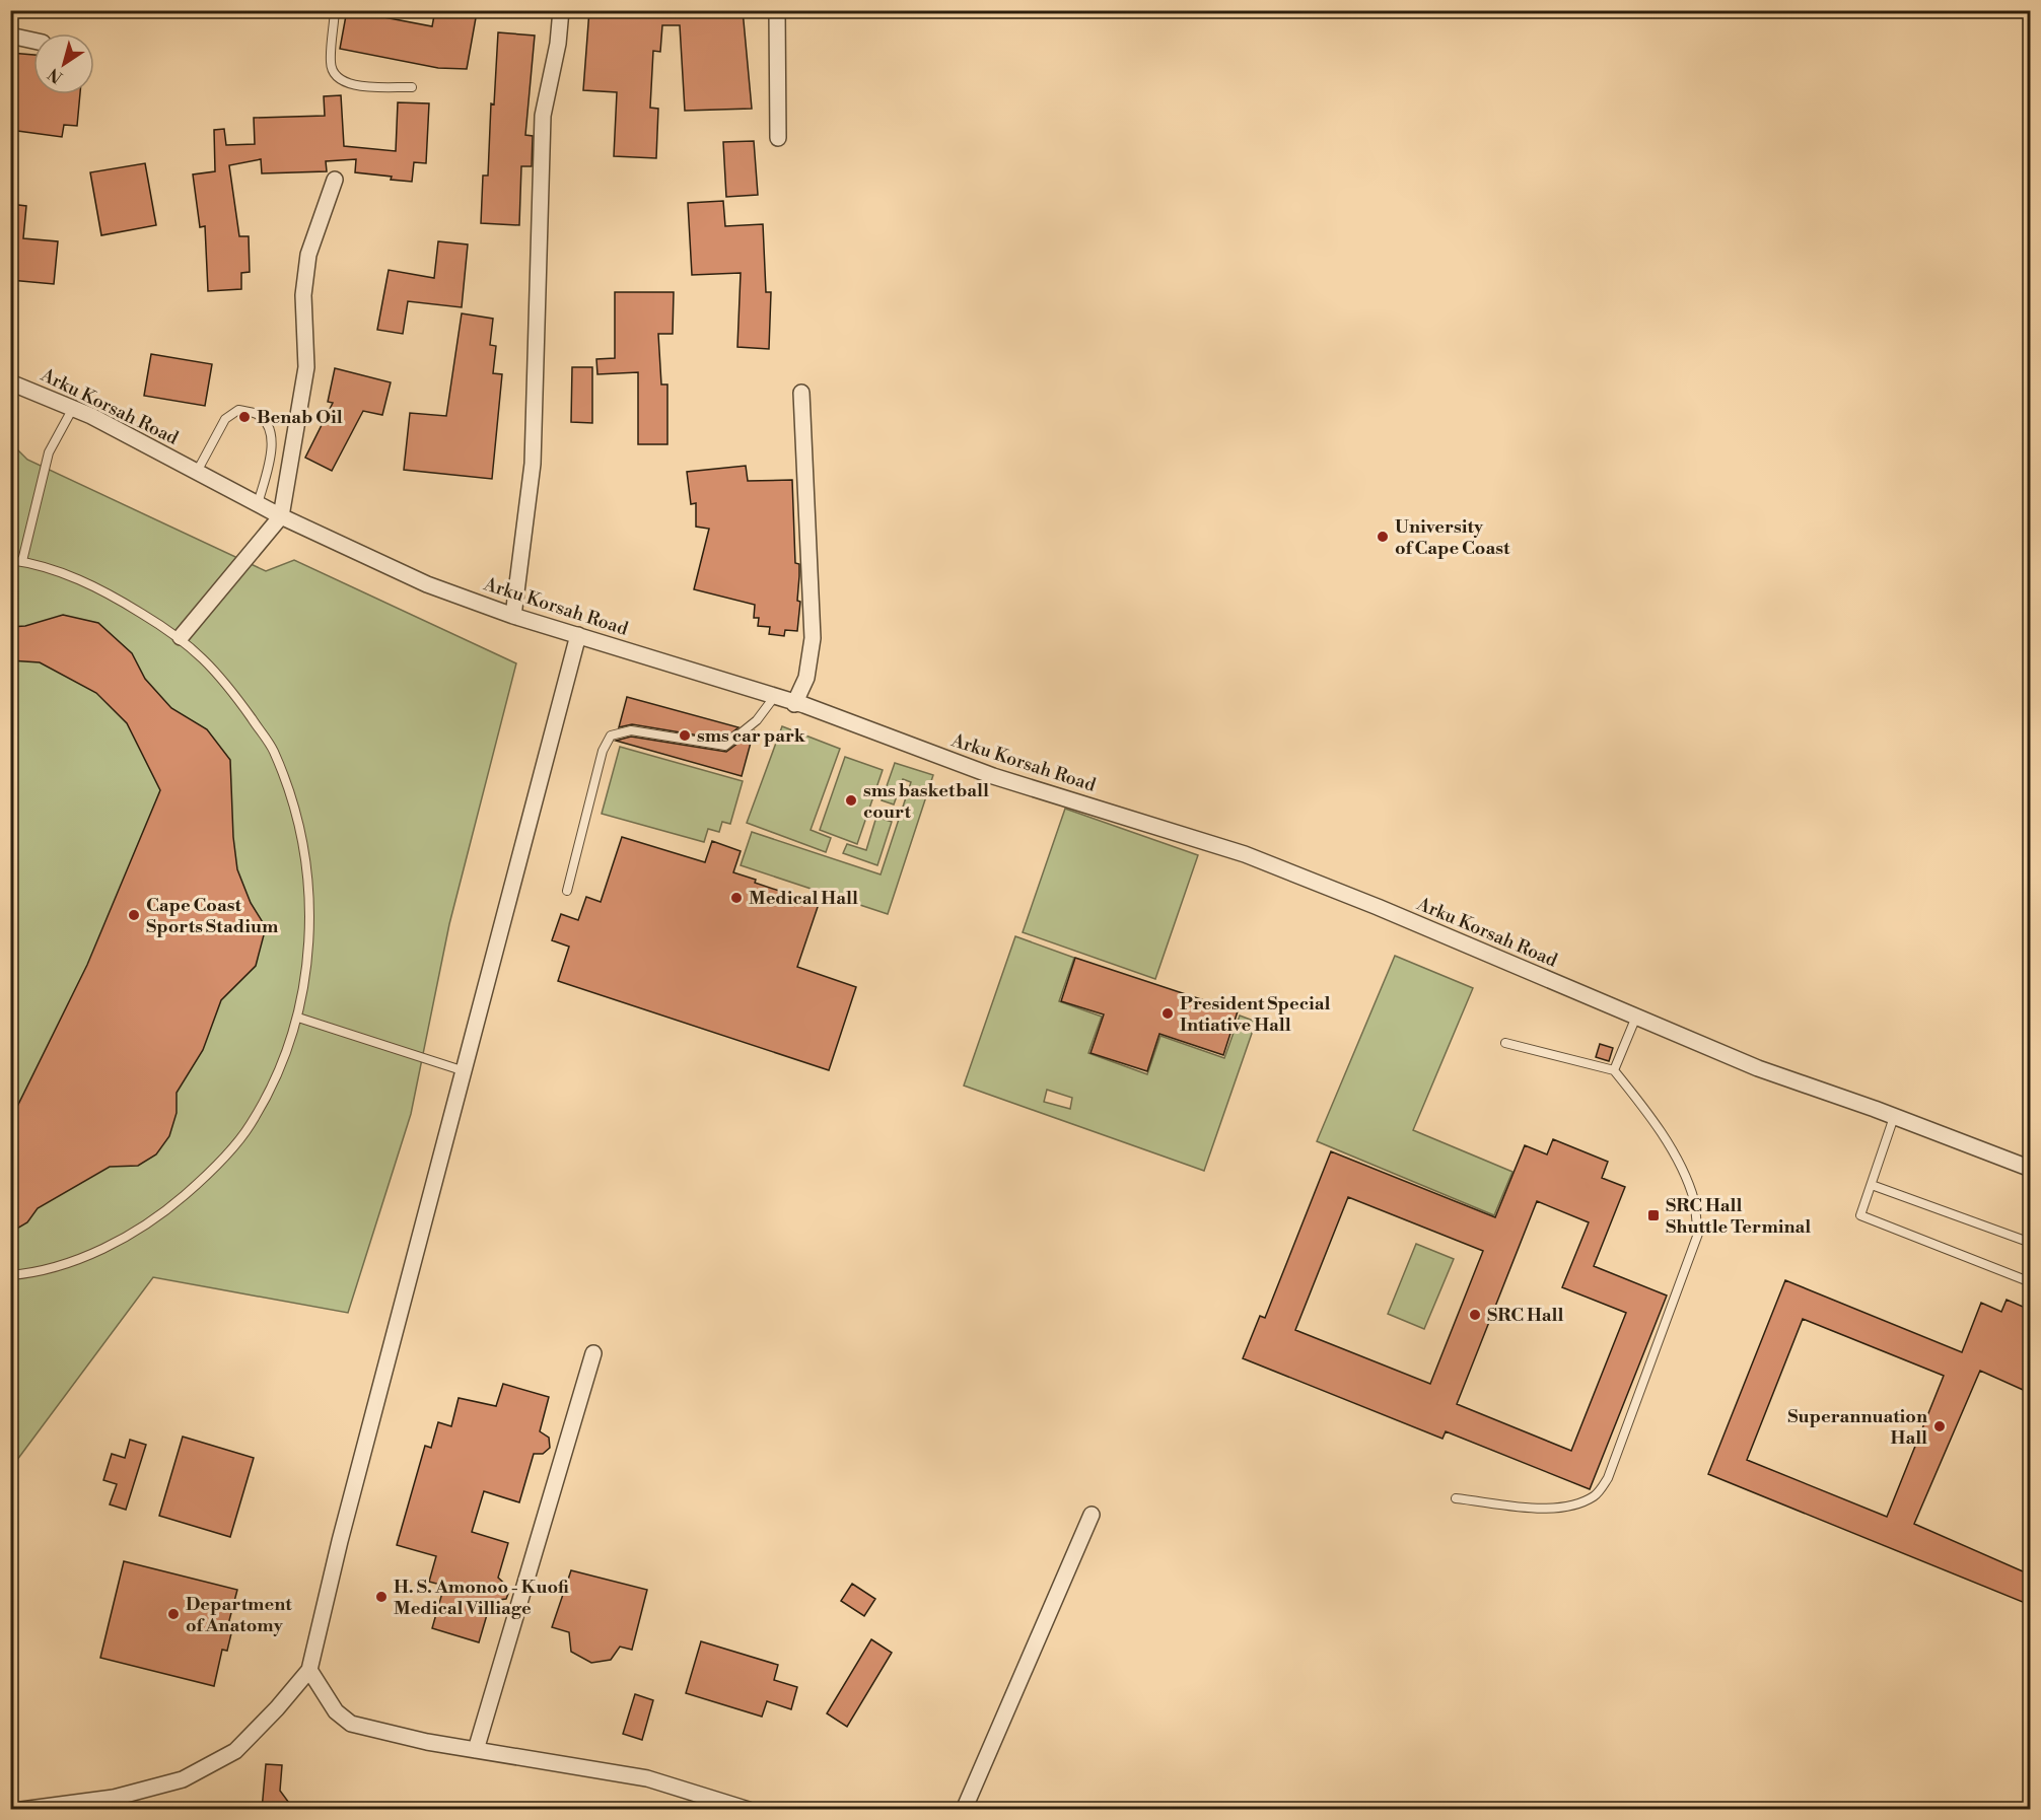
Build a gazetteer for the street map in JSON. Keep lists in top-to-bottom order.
{
  "streets": {
    "street": ["Arku Korsah Road"]
  },
  "places": {
    "other": [
      "Benab Oil",
      "University of Cape Coast",
      "sms car park",
      "sms basketball court",
      "Medical Hall",
      "Cape Coast Sports Stadium",
      "President Special Intiative Hall",
      "SRC Hall",
      "Superannuation Hall",
      "H. S. Amonoo - Kuofi Medical Villiage",
      "Department of Anatomy"
    ],
    "transit": ["SRC Hall Shuttle Terminal"]
  },
  "north": "bottom left"
}
